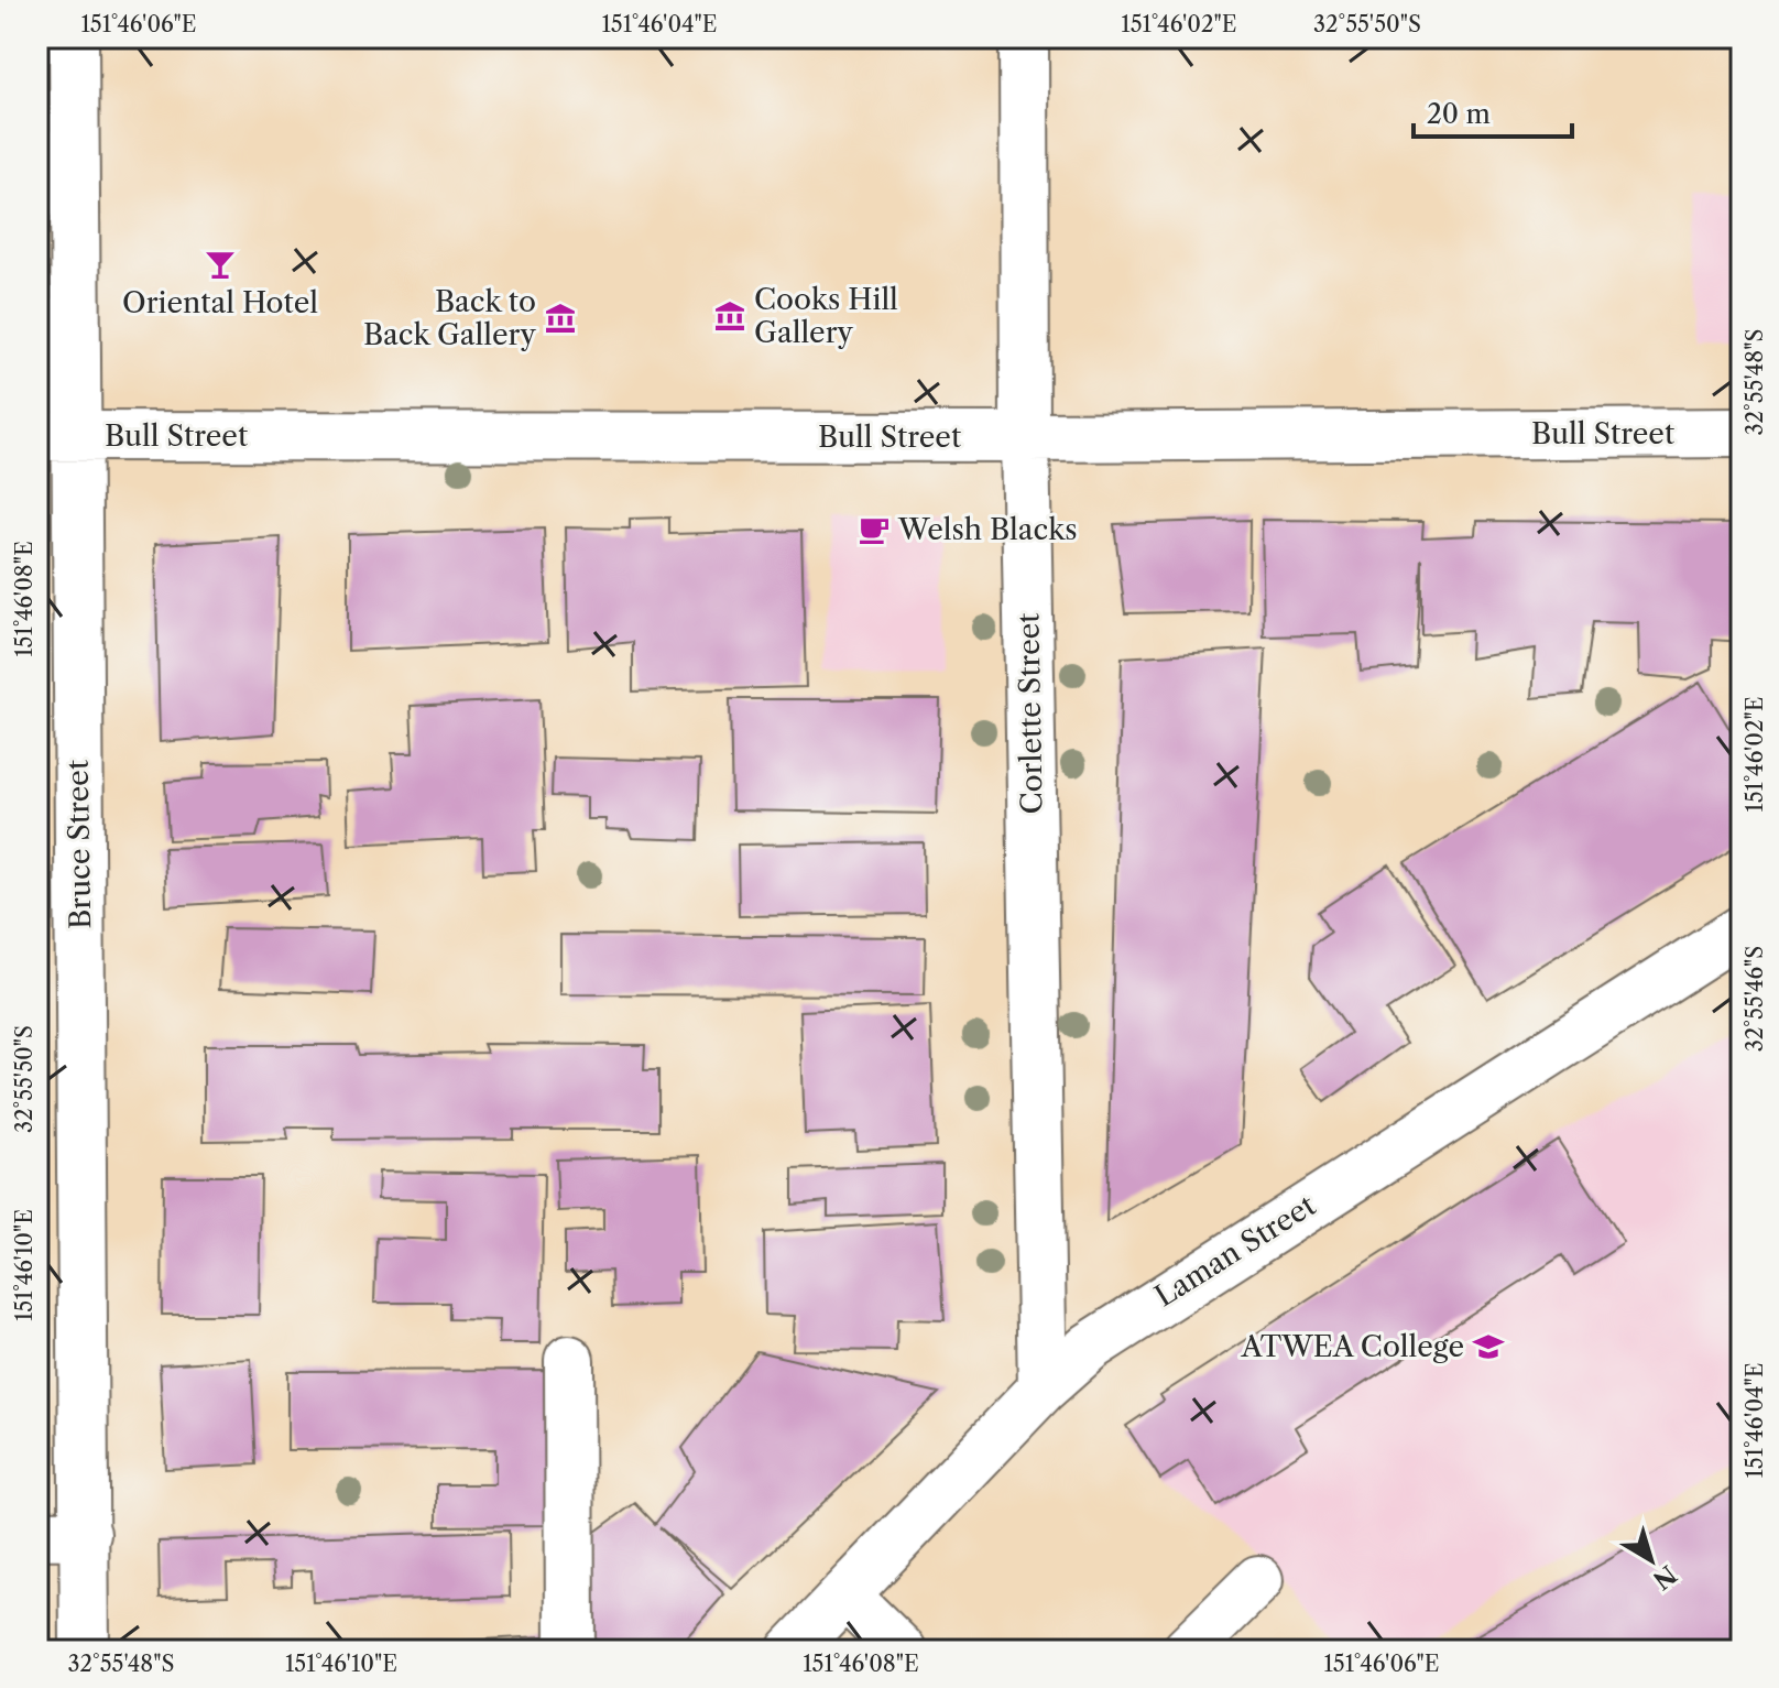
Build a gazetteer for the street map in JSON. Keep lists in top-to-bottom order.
{
  "streets": {
    "street": [
      "Bull Street",
      "Corlette Street",
      "Bruce Street",
      "Laman Street"
    ]
  },
  "crossings": [
    ["Bull Street", "Corlette Street"],
    ["Bull Street", "Bruce Street"],
    ["Corlette Street", "Laman Street"]
  ],
  "places": {
    "bar": ["Oriental Hotel"],
    "museum": ["Cooks Hill Gallery", "Back to Back Gallery"],
    "cafe": ["Welsh Blacks"],
    "school or university": ["ATWEA College"]
  },
  "scale_bar": "20 m",
  "north": "bottom right",
  "coordinates": [
    "151°46'06\"E",
    "151°46'04\"E",
    "151°46'02\"E",
    "32°55'50\"S",
    "32°55'48\"S",
    "151°46'08\"E",
    "32°55'46\"S",
    "151°46'10\"E"
  ]
}
